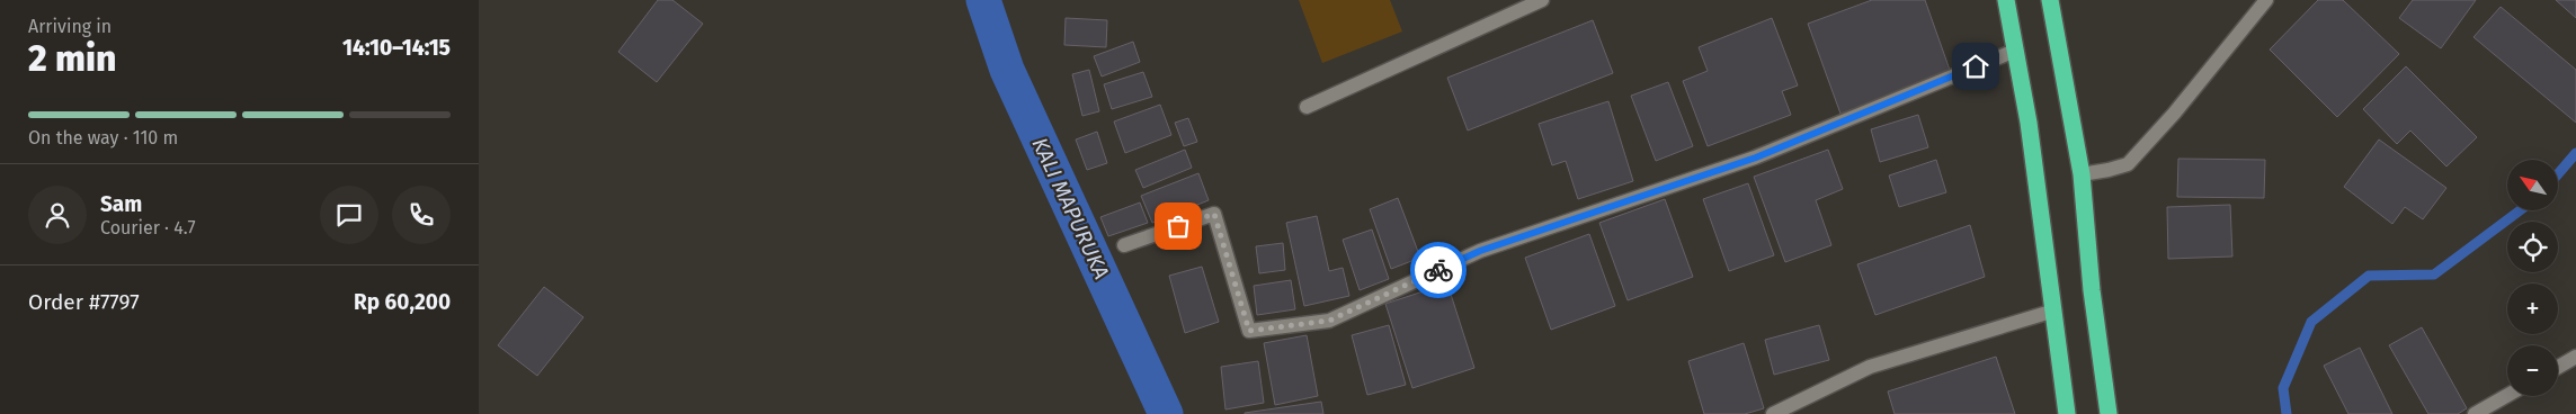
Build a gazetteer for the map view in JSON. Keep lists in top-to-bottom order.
{
  "water": ["KALI MAPURUKA"],
  "north": "top left",
  "page": {
    "heading": ["2 min", "Arriving in", "14:10–14:15"],
    "panel": [
      "Sam",
      "Courier · 4.7",
      "Order #7797",
      "Rp 60,200"
    ],
    "bar": "On the way · 110 m",
    "map_buttons": ["+", "−"]
  }
}
